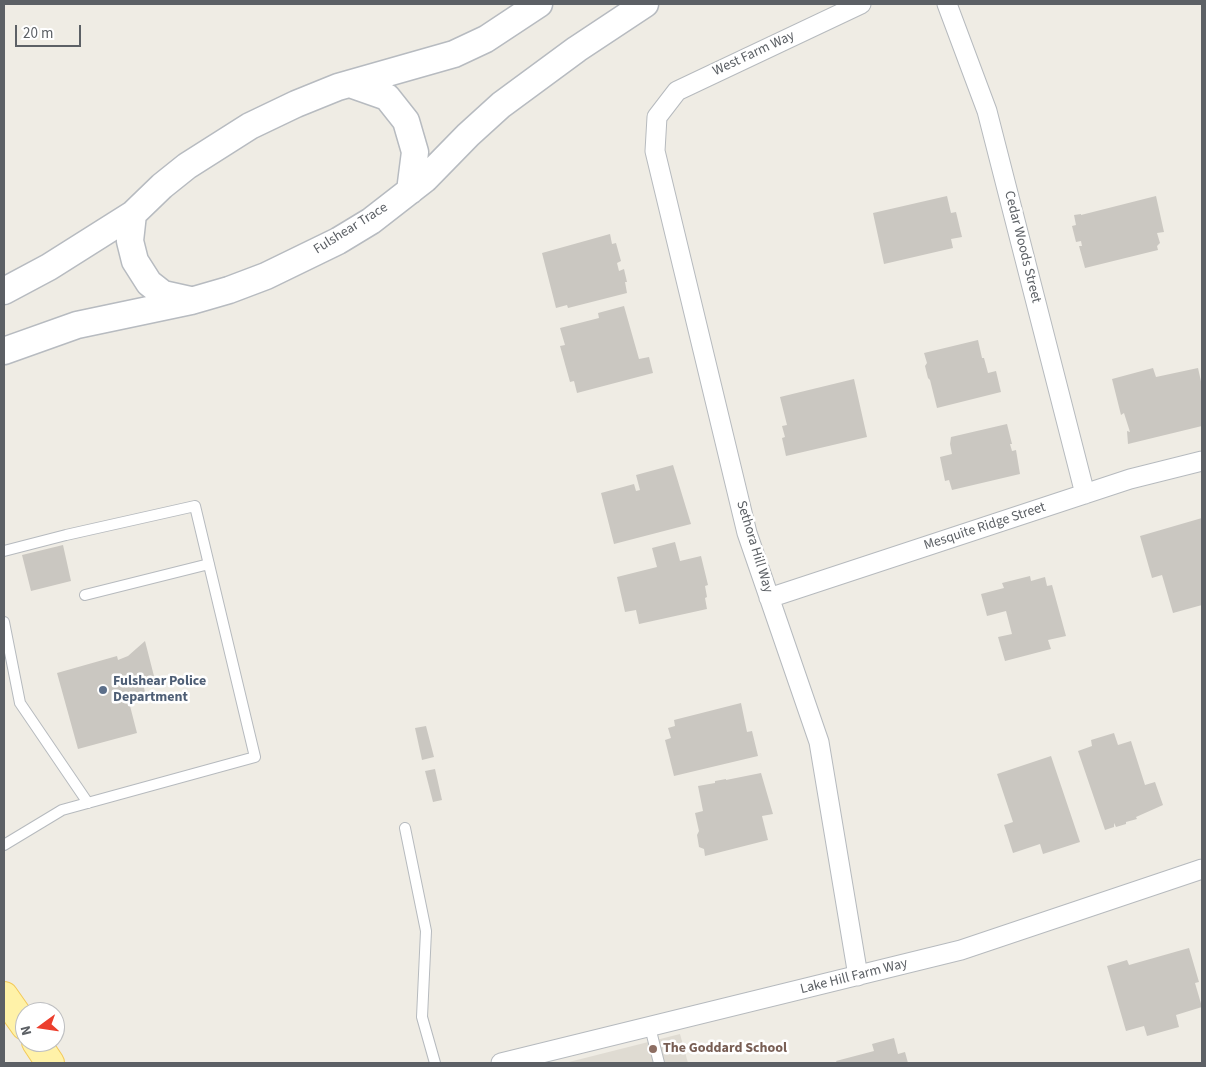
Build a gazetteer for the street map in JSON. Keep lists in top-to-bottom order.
{
  "streets": {
    "street": [
      "West Farm Way",
      "Fulshear Trace",
      "Cedar Woods Street",
      "Mesquite Ridge Street",
      "Sethora Hill Way",
      "Lake Hill Farm Way"
    ]
  },
  "crossings": [
    ["West Farm Way", "Sethora Hill Way"],
    ["Cedar Woods Street", "Mesquite Ridge Street"],
    ["Mesquite Ridge Street", "Sethora Hill Way"],
    ["Sethora Hill Way", "Lake Hill Farm Way"]
  ],
  "places": ["Fulshear Police Department", "The Goddard School"],
  "scale_bar": "20 m",
  "north": "left"
}
